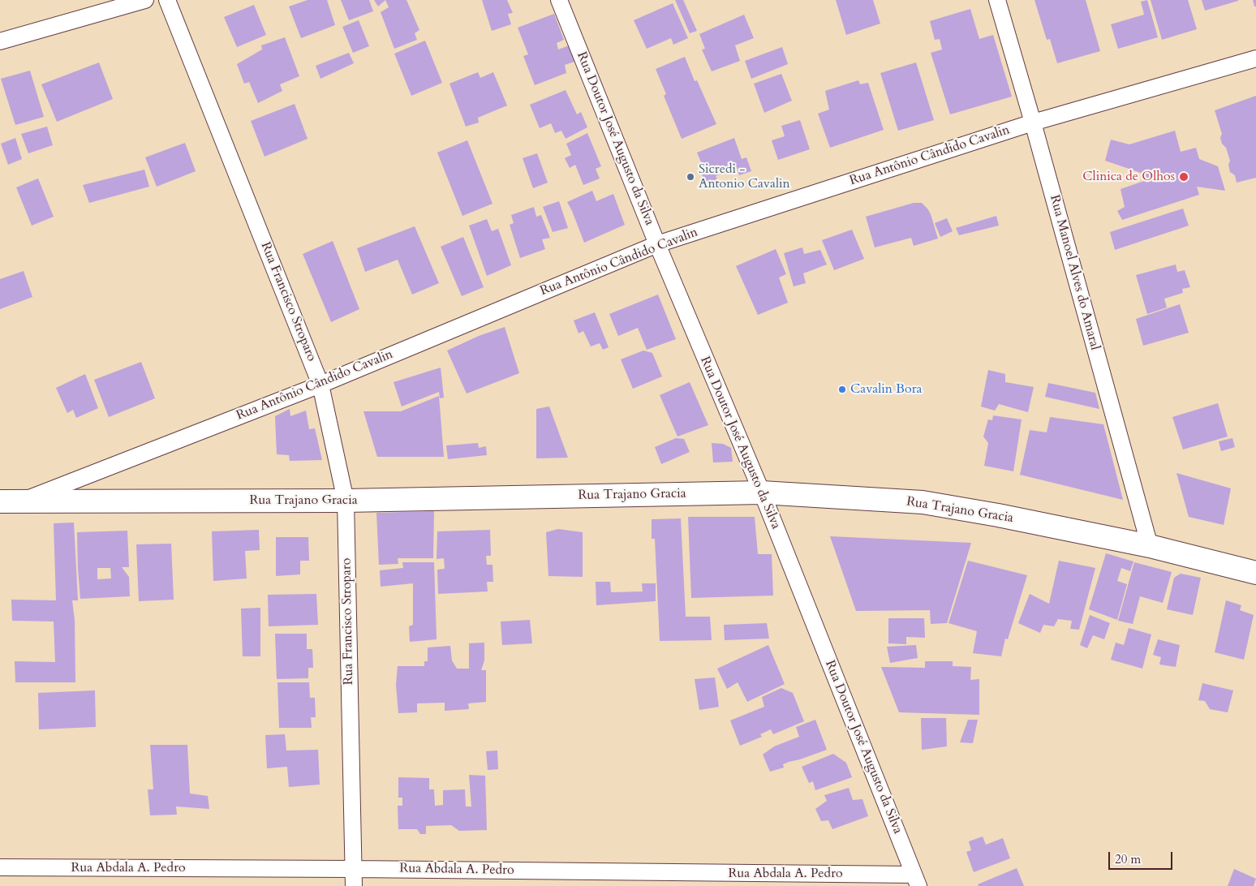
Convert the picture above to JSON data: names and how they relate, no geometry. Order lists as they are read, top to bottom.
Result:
{
  "streets": {
    "main road": ["Rua Trajano Gracia"],
    "street": [
      "Rua Doutor José Augusto da Silva",
      "Rua Antônio Cândido Cavalin",
      "Rua Manoel Alves do Amaral",
      "Rua Francisco Stroparo",
      "Rua Abdala A. Pedro"
    ]
  },
  "crossings": [
    ["Rua Doutor José Augusto da Silva", "Rua Antônio Cândido Cavalin"],
    ["Rua Doutor José Augusto da Silva", "Rua Trajano Gracia"],
    ["Rua Doutor José Augusto da Silva", "Rua Abdala A. Pedro"],
    ["Rua Antônio Cândido Cavalin", "Rua Manoel Alves do Amaral"],
    ["Rua Antônio Cândido Cavalin", "Rua Francisco Stroparo"],
    ["Rua Antônio Cândido Cavalin", "Rua Trajano Gracia"],
    ["Rua Manoel Alves do Amaral", "Rua Trajano Gracia"],
    ["Rua Francisco Stroparo", "Rua Trajano Gracia"],
    ["Rua Francisco Stroparo", "Rua Abdala A. Pedro"]
  ],
  "places": ["Sicredi - Antonio Cavalin", "Clinica de Olhos", "Cavalin Bora"],
  "scale_bar": "20 m"
}
